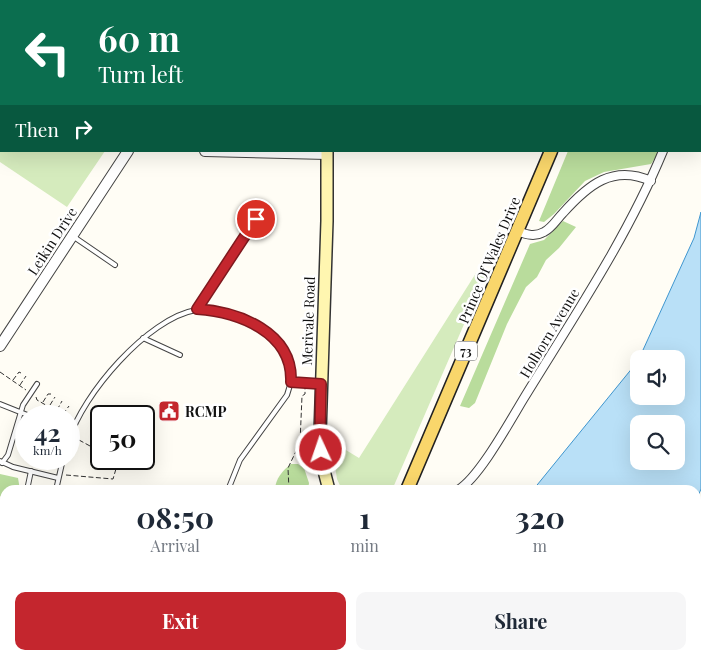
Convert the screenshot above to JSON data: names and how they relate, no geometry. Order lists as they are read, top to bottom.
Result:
{
  "streets": {
    "main road": ["Prince Of Wales Drive", "Merivale Road", "73"],
    "street": ["Leikin Drive", "Holborn Avenue"]
  },
  "places": {
    "public building": ["RCMP"]
  },
  "page": {
    "turn": ["60 m", "Turn left"],
    "then": "Then",
    "speed": "42 km/h",
    "limit": "50",
    "eta": [
      "08:50",
      "Arrival",
      "1",
      "min",
      "320",
      "m"
    ],
    "buttons": ["Exit", "Share"]
  }
}
